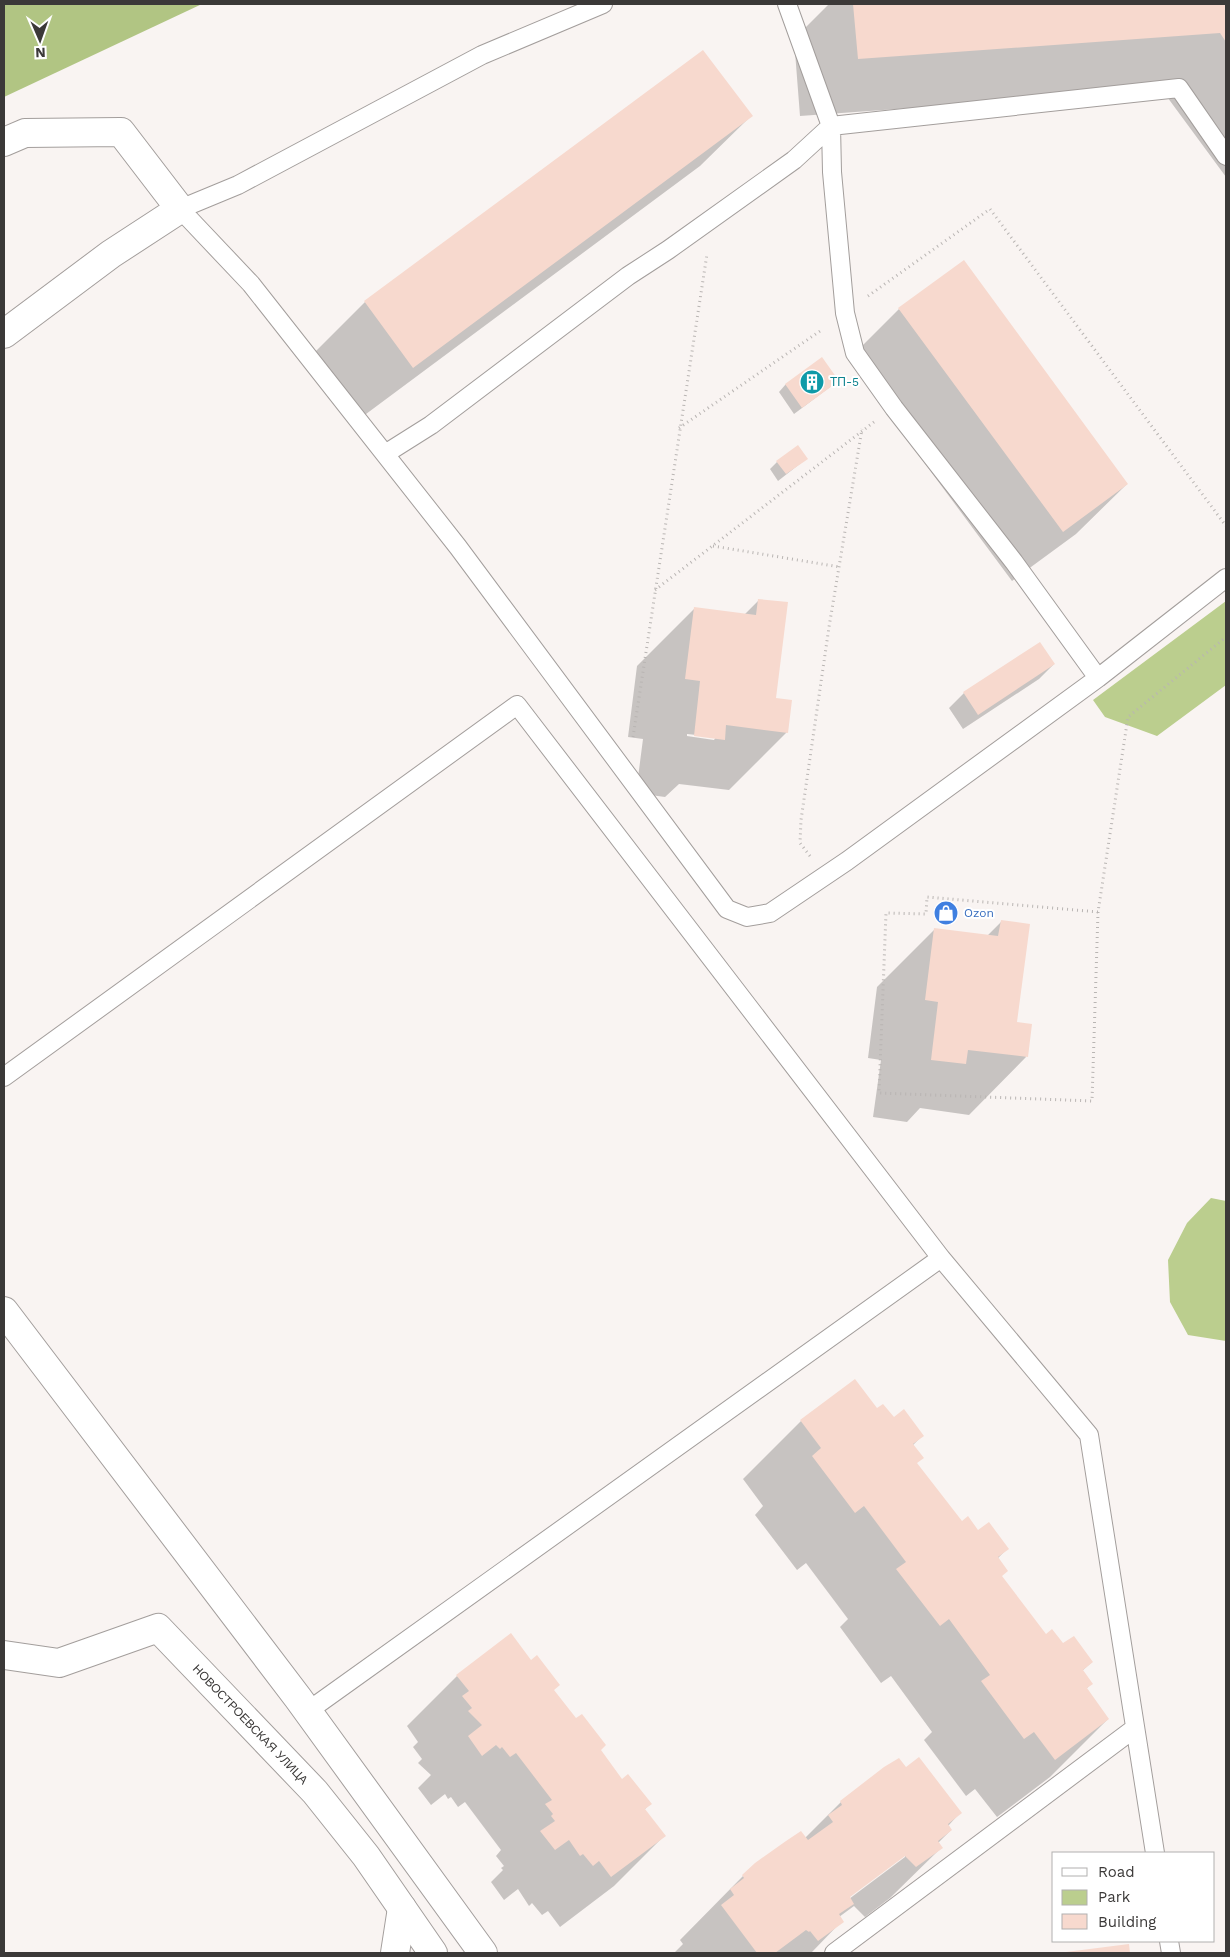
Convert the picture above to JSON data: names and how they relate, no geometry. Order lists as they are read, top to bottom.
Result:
{
  "streets": {
    "street": ["НОВОСТРОЕВСКАЯ УЛИЦА"]
  },
  "places": {
    "building": ["ТП-5"],
    "shop": ["Ozon"]
  },
  "legend": ["Road", "Park", "Building"],
  "north": "bottom"
}
